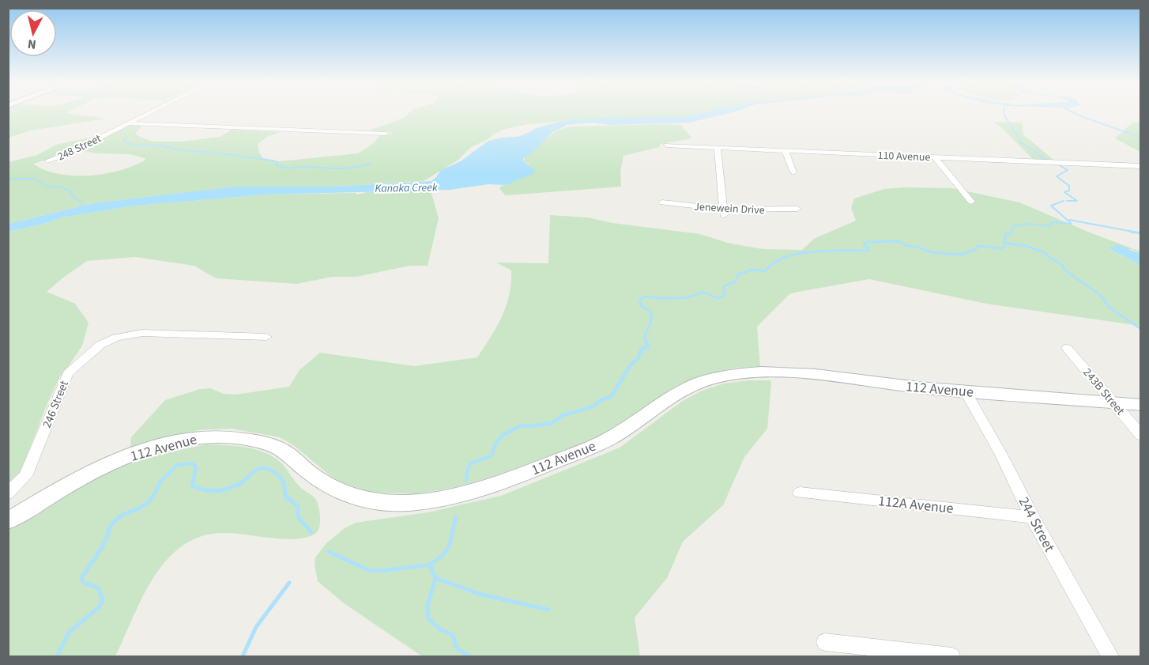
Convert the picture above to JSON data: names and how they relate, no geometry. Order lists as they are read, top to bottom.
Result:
{
  "streets": {
    "main road": ["112 Avenue"],
    "street": [
      "248 Street",
      "110 Avenue",
      "Jenewein Drive",
      "243B Street",
      "246 Street",
      "112A Avenue",
      "244 Street"
    ]
  },
  "crossings": [
    ["112 Avenue", "243B Street"],
    ["112 Avenue", "244 Street"],
    ["112A Avenue", "244 Street"]
  ],
  "water": ["Kanaka Creek"],
  "north": "bottom"
}
